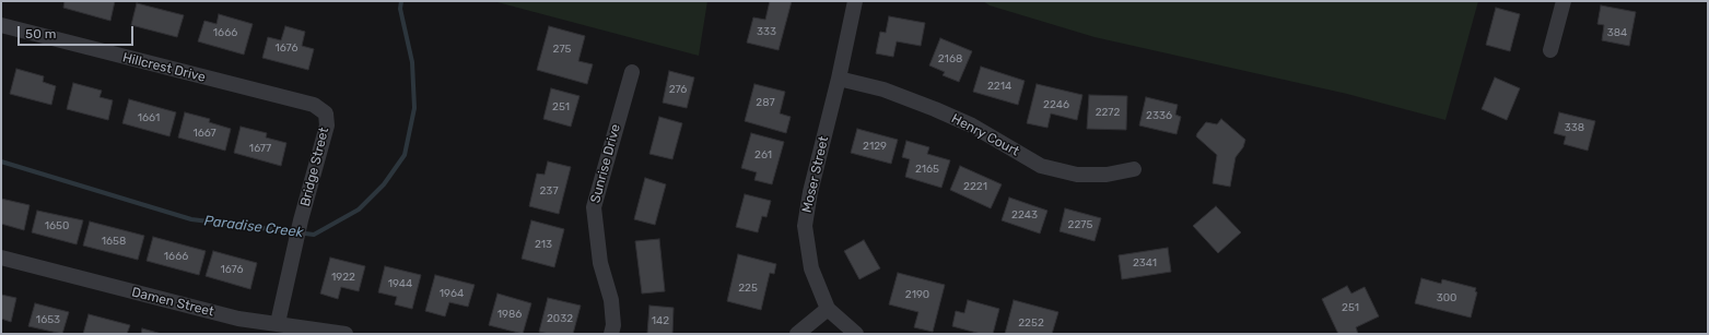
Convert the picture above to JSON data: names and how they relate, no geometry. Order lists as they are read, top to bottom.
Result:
{
  "streets": {
    "street": [
      "Hillcrest Drive",
      "Henry Court",
      "Sunrise Drive",
      "Bridge Street",
      "Moser Street",
      "Damen Street"
    ]
  },
  "crossings": [
    ["Hillcrest Drive", "Bridge Street"],
    ["Henry Court", "Moser Street"],
    ["Bridge Street", "Damen Street"]
  ],
  "water": ["Paradise Creek"],
  "house_numbers": [
    "333",
    "1666",
    "384",
    "1676",
    "275",
    "2168",
    "2214",
    "276",
    "287",
    "2246",
    "251",
    "2272",
    "2336",
    "1661",
    "338",
    "1667",
    "2129",
    "1677",
    "261",
    "2165",
    "2221",
    "237",
    "2243",
    "2275",
    "1650",
    "1658",
    "213",
    "1666",
    "2341",
    "1676",
    "1922",
    "1944",
    "225",
    "1964",
    "2190",
    "300",
    "251",
    "1986",
    "2032",
    "1653",
    "142",
    "2252"
  ],
  "scale_bar": "50 m"
}
